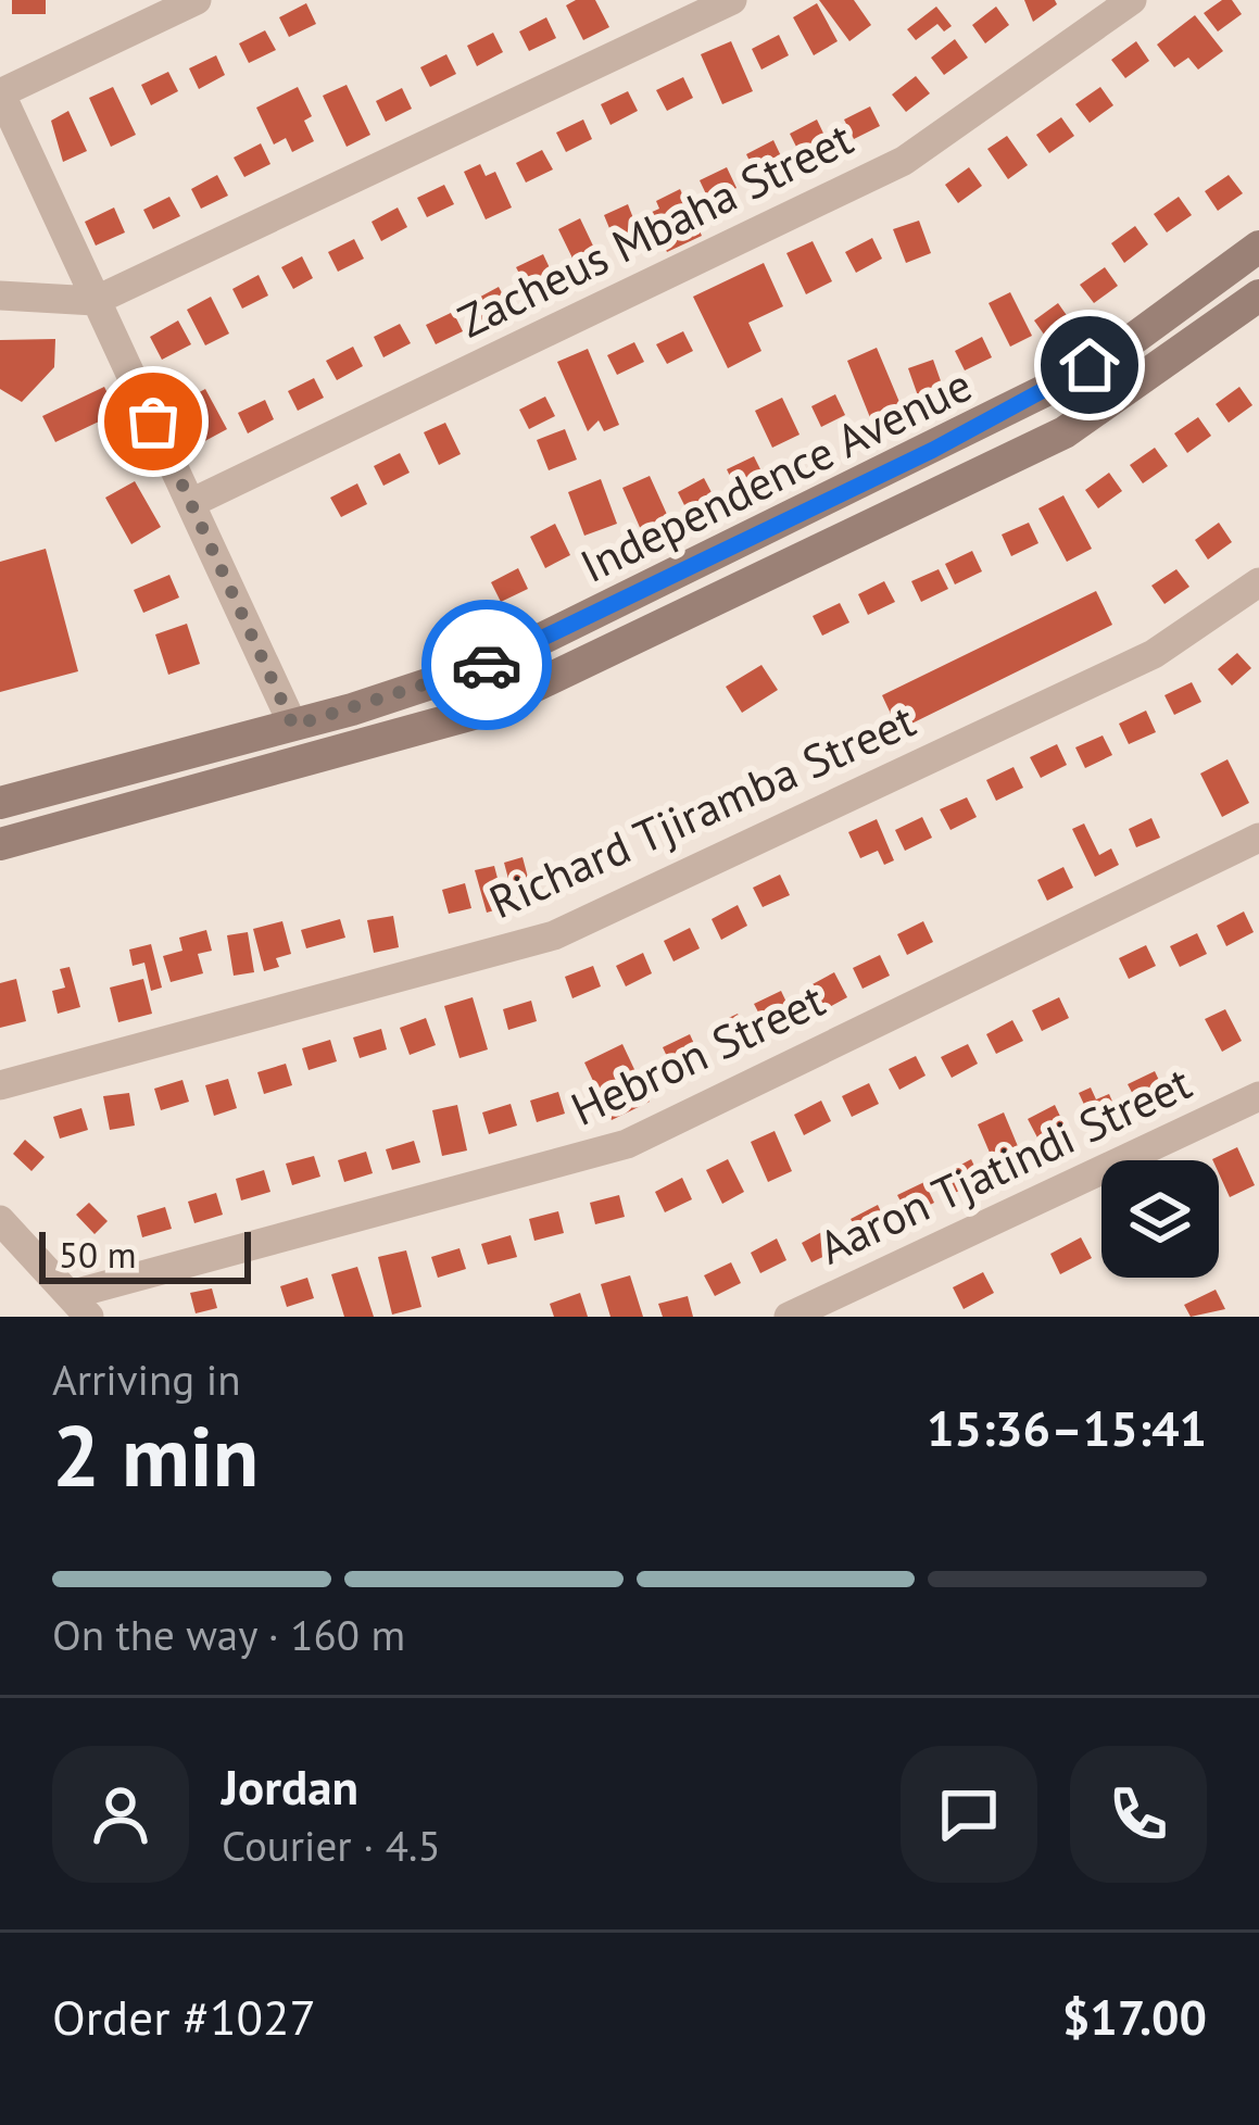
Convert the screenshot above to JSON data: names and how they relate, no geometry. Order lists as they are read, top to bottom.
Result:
{
  "streets": {
    "main road": ["Independence Avenue"],
    "street": [
      "Zacheus Mbaha Street",
      "Richard Tjiramba Street",
      "Hebron Street",
      "Aaron Tjatindi Street"
    ]
  },
  "scale_bar": "50 m",
  "page": {
    "scale": "50 m",
    "heading": ["2 min", "Arriving in", "15:36–15:41"],
    "panel": [
      "Jordan",
      "Courier · 4.5",
      "Order #1027",
      "$17.00"
    ],
    "bar": "On the way · 160 m"
  }
}
